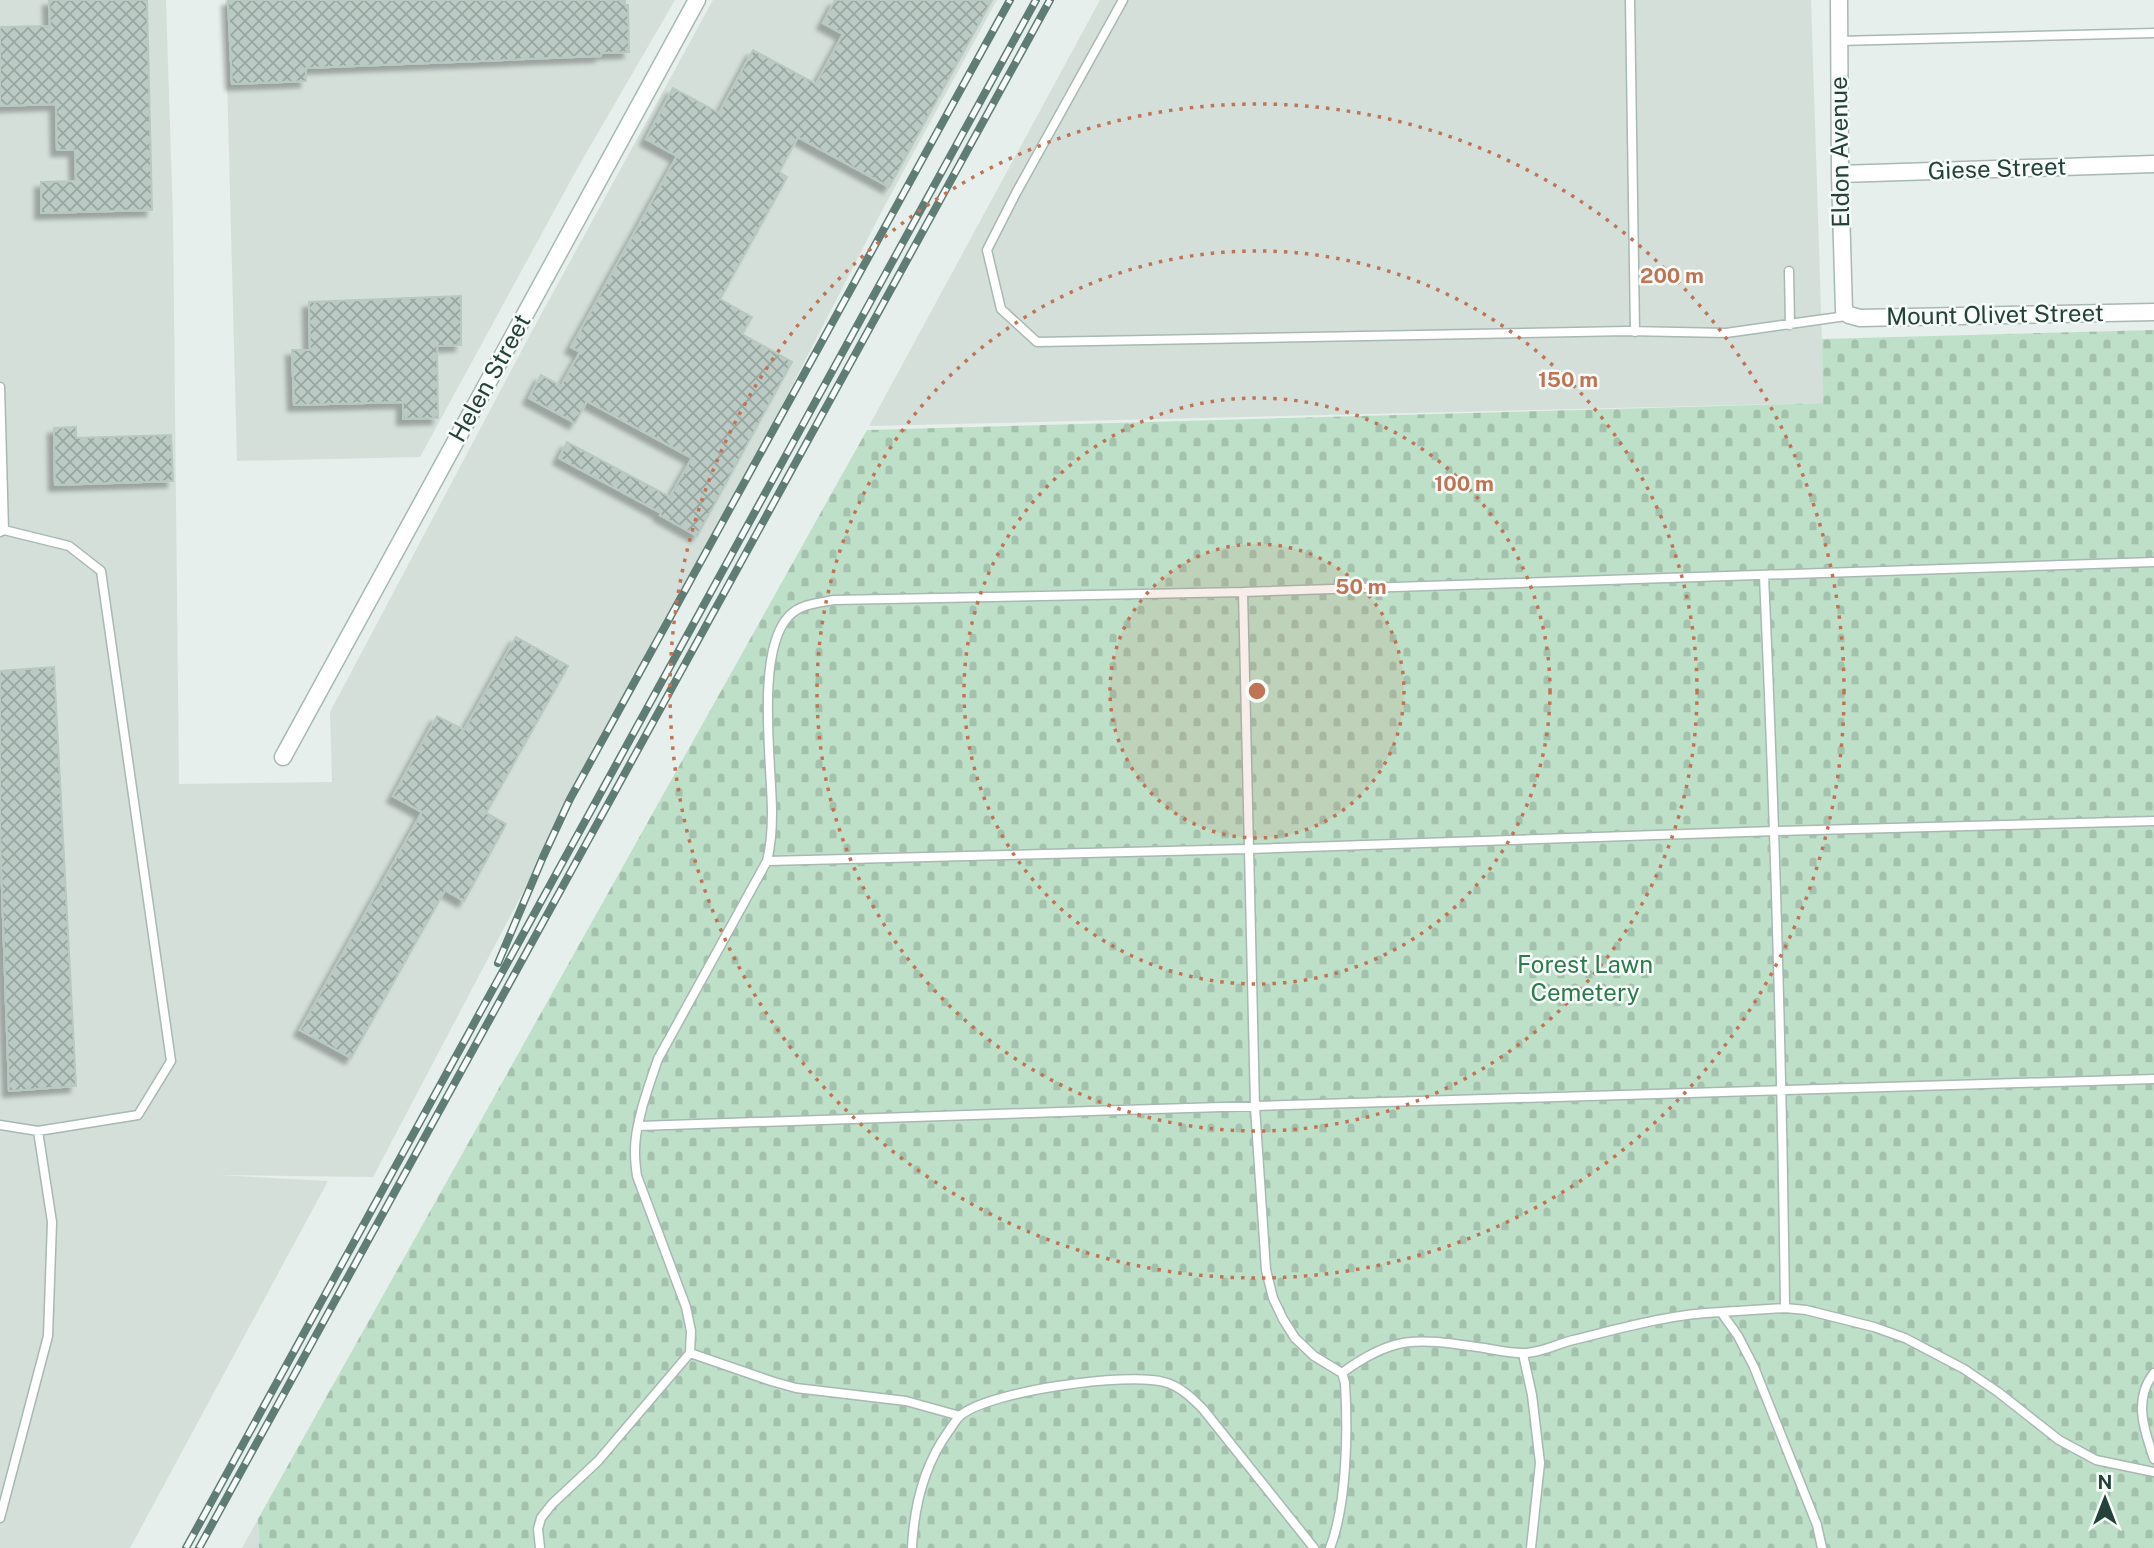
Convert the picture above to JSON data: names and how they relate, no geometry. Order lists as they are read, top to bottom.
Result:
{
  "streets": {
    "street": [
      "Eldon Avenue",
      "Giese Street",
      "Mount Olivet Street",
      "Helen Street"
    ]
  },
  "crossings": [
    ["Eldon Avenue", "Giese Street"],
    ["Eldon Avenue", "Mount Olivet Street"]
  ],
  "parks": ["Forest Lawn Cemetery"],
  "north": "top",
  "rings": [
    "200 m",
    "150 m",
    "100 m",
    "50 m"
  ]
}
